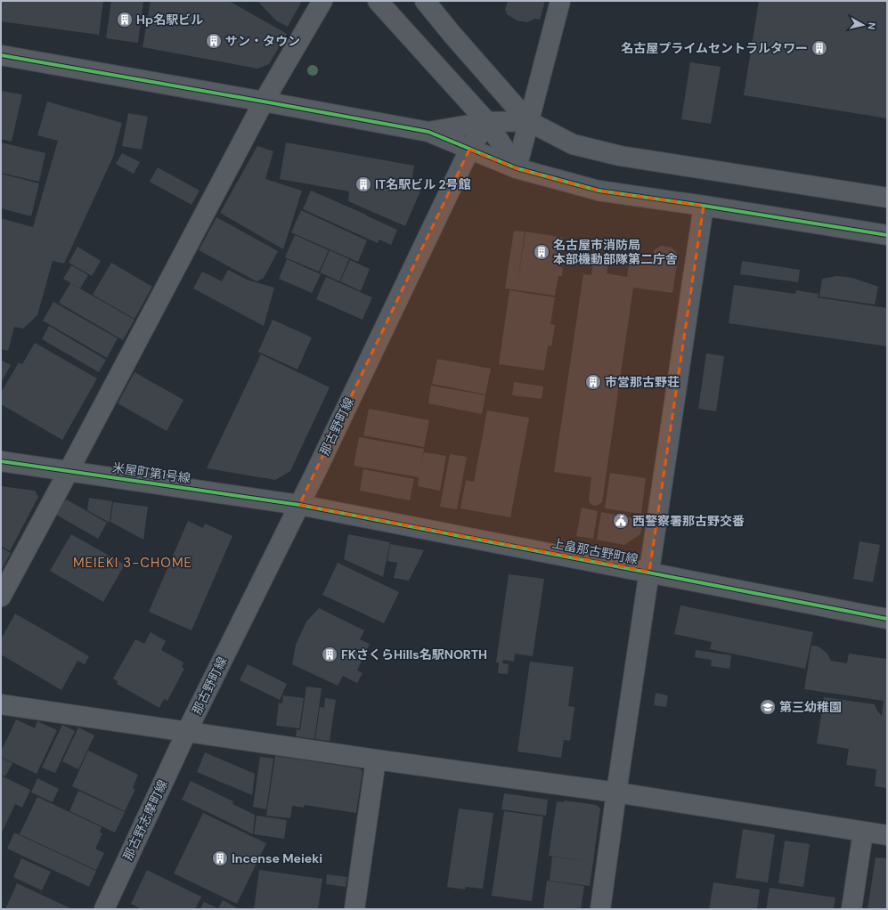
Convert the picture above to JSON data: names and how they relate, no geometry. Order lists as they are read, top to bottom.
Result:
{
  "streets": {
    "street": [
      "那古野町線",
      "米屋町第1号線",
      "上畠那古野町線",
      "那古野志摩町線"
    ]
  },
  "crossings": [
    ["那古野町線", "米屋町第1号線"],
    ["那古野町線", "上畠那古野町線"],
    ["那古野町線", "那古野志摩町線"],
    ["米屋町第1号線", "上畠那古野町線"]
  ],
  "districts": ["MEIEKI 3-CHOME"],
  "places": {
    "building": [
      "Hp名駅ビル",
      "サン・タウン",
      "名古屋プライムセントラルタワー",
      "IT名駅ビル 2号館",
      "名古屋市消防局 本部機動部隊第二庁舎",
      "市営那古野荘",
      "FKさくらHills名駅NORTH",
      "Incense Meieki"
    ],
    "public building": ["西警察署那古野交番"],
    "school or university": ["第三幼稚園"]
  },
  "north": "right"
}
